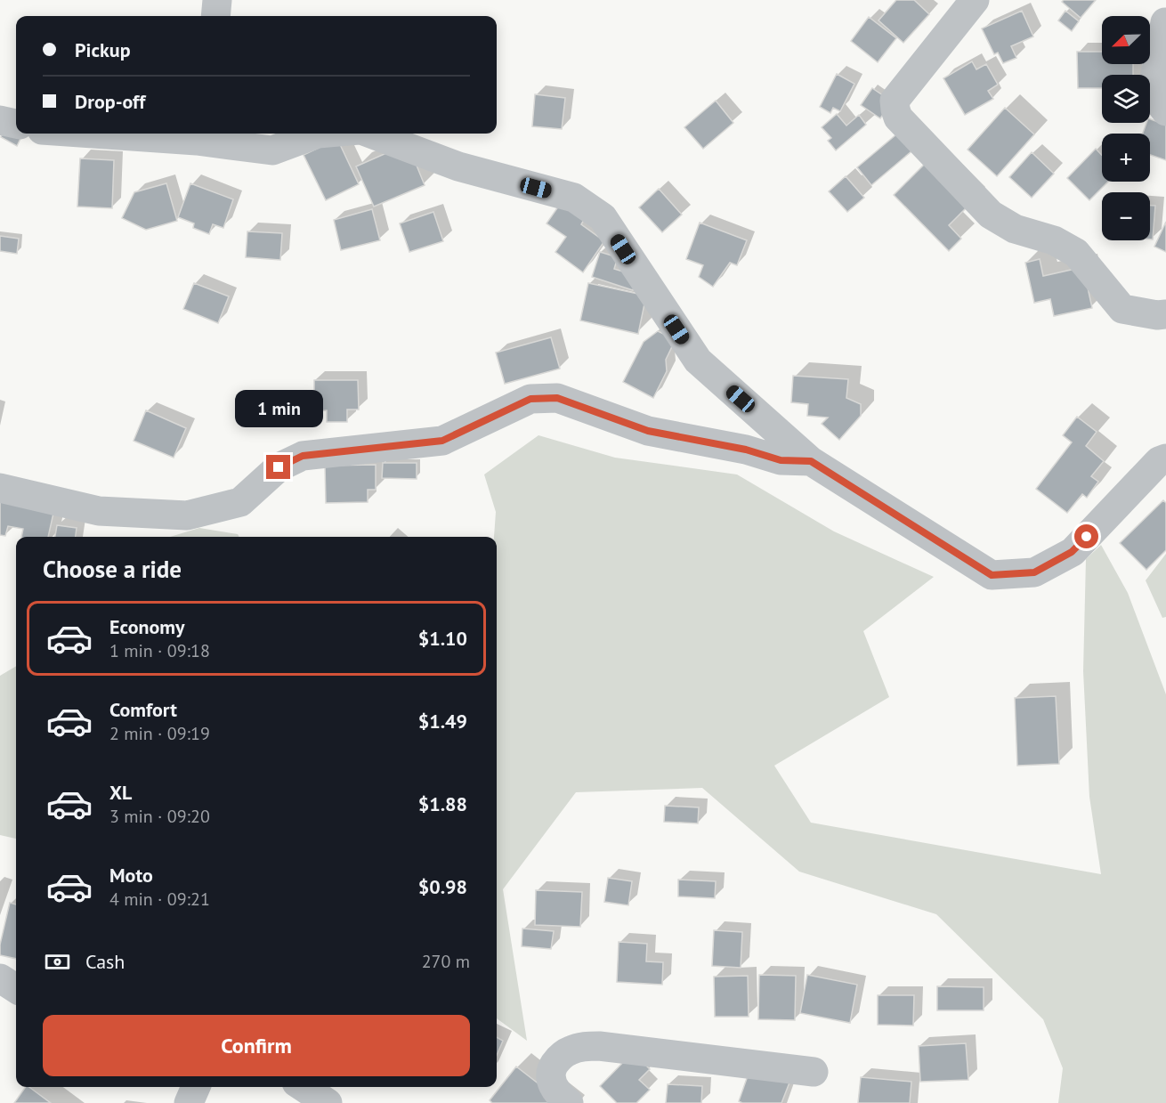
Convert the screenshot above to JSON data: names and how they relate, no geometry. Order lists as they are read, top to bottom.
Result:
{
  "north": "bottom left",
  "page": {
    "map_buttons": ["+", "−"],
    "banner": ["Pickup", "Drop-off"],
    "bubble": "1 min",
    "heading": "Choose a ride",
    "list": [
      {
        "name": "Economy",
        "note": "1 min · 09:18",
        "value": "$1.10"
      },
      {
        "name": "Comfort",
        "note": "2 min · 09:19",
        "value": "$1.49"
      },
      {
        "name": "XL",
        "note": "3 min · 09:20",
        "value": "$1.88"
      },
      {
        "name": "Moto",
        "note": "4 min · 09:21",
        "value": "$0.98"
      }
    ],
    "pay": ["Cash", "270 m"],
    "buttons": "Confirm"
  }
}
